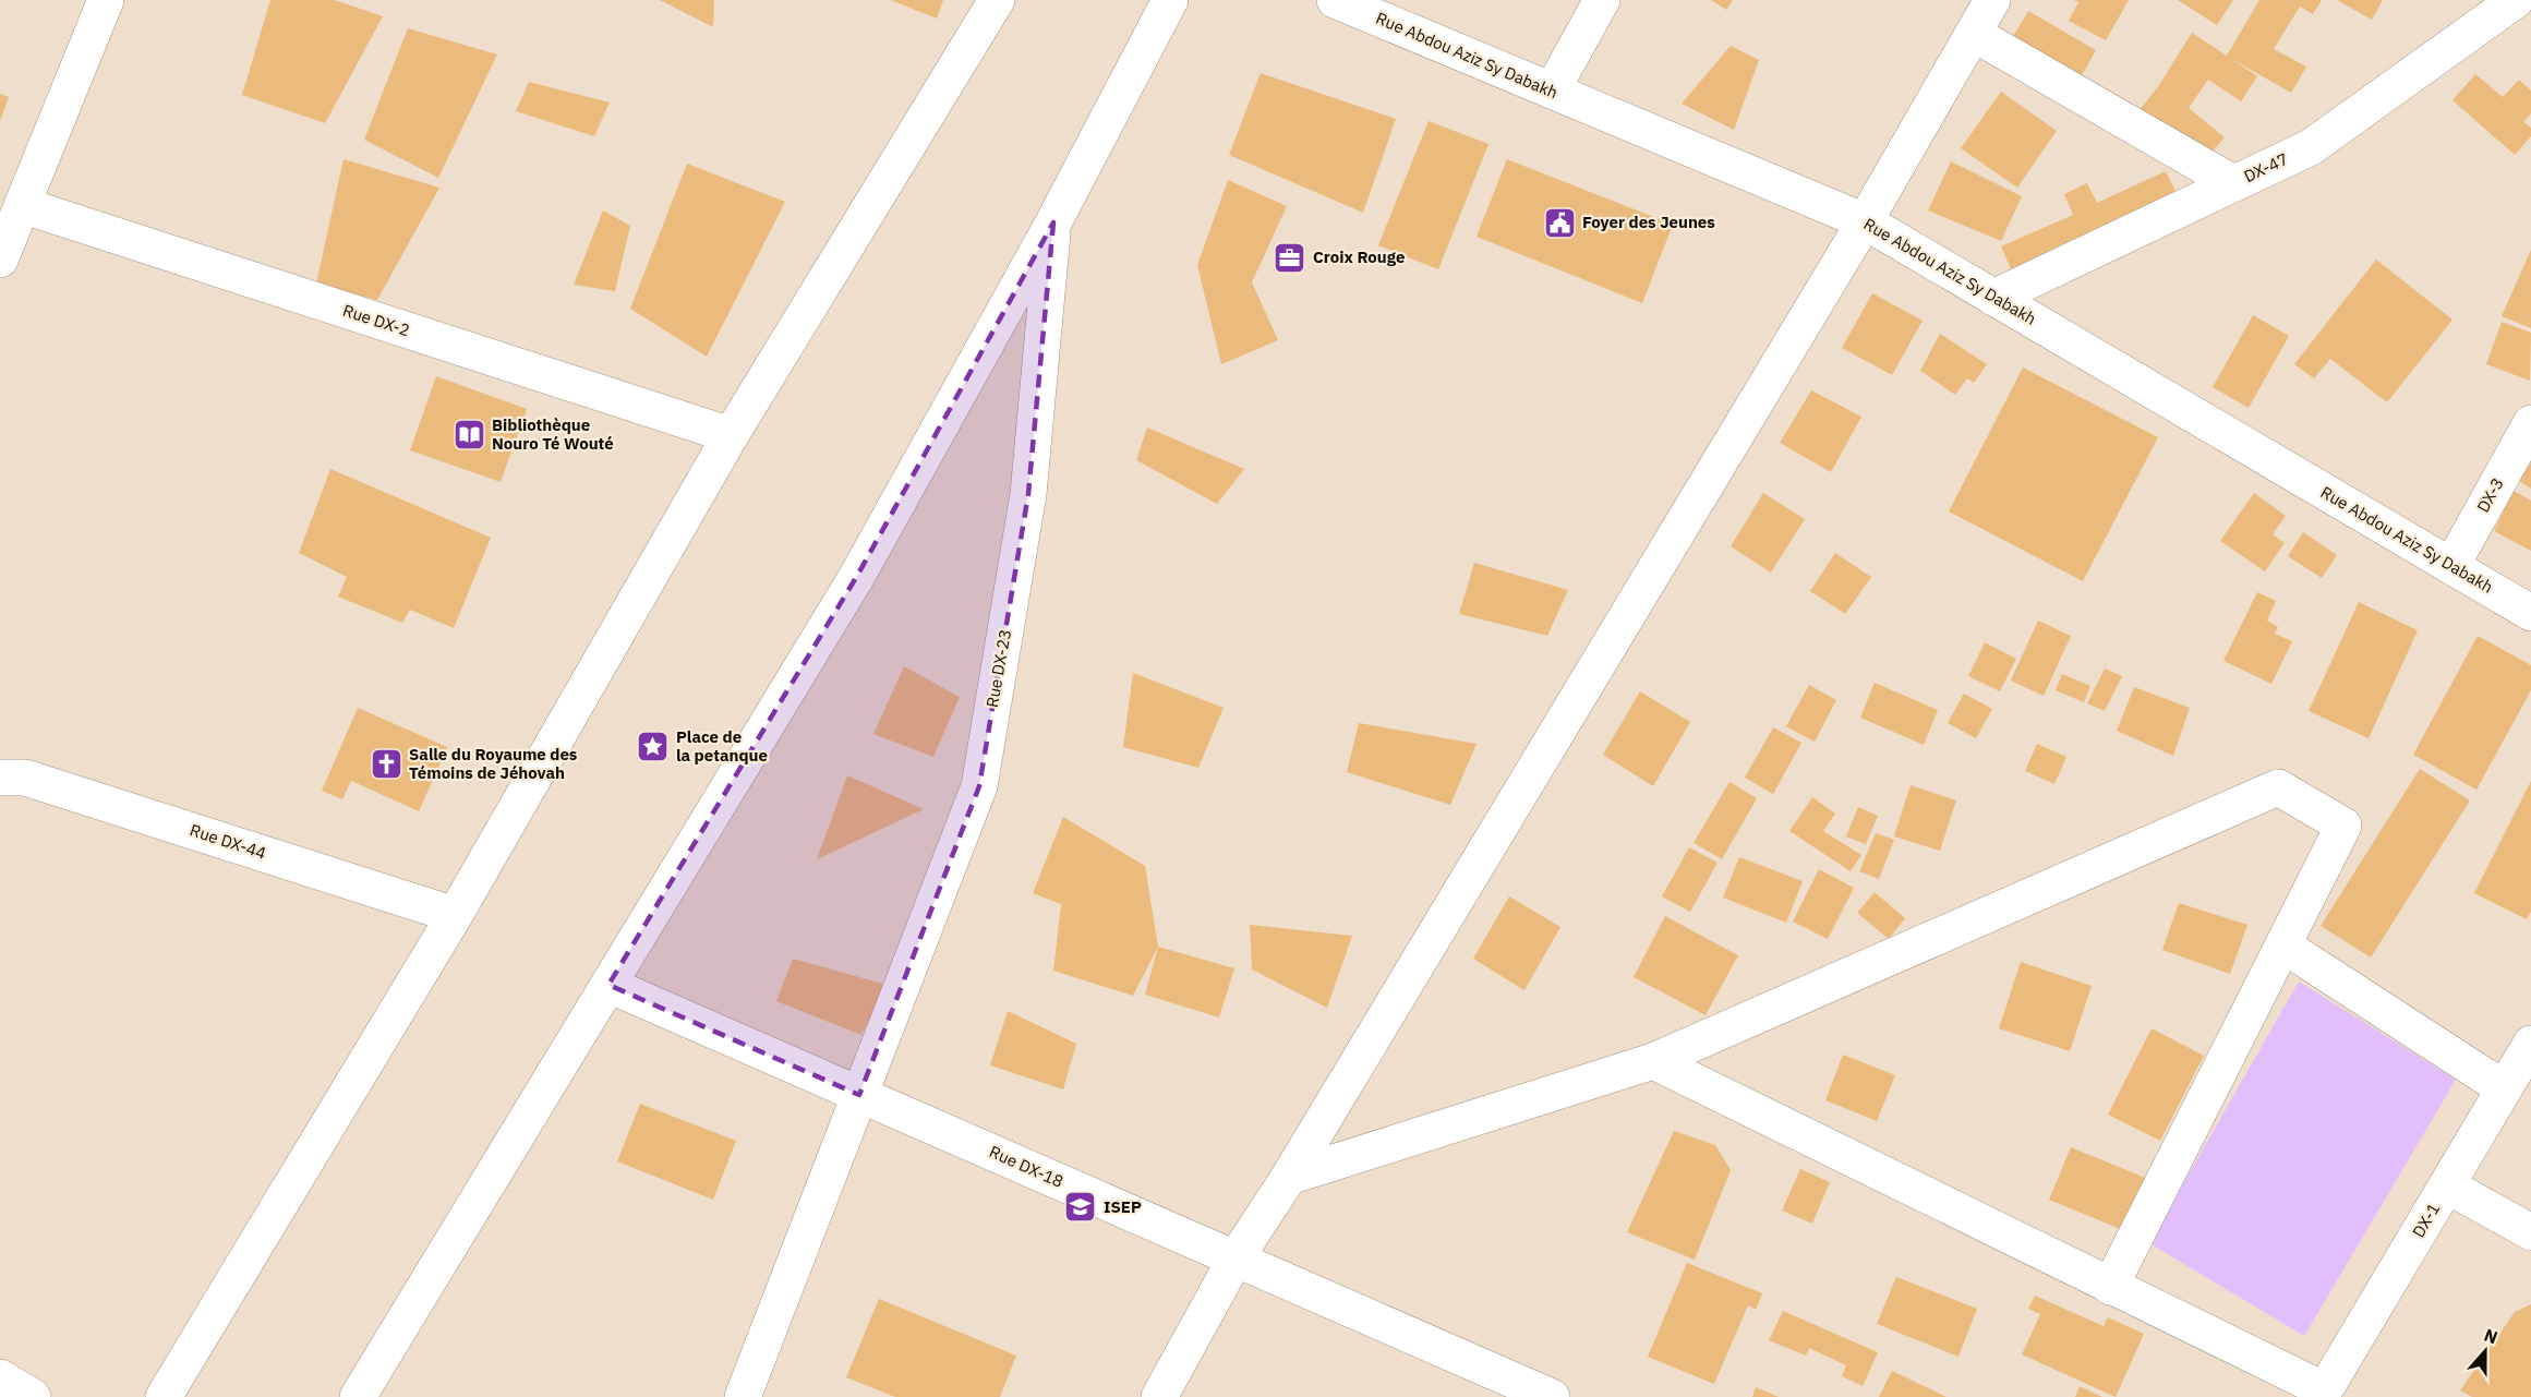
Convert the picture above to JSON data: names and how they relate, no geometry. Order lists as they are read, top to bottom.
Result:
{
  "streets": {
    "street": [
      "Rue Abdou Aziz Sy Dabakh",
      "DX-47",
      "Rue DX-2",
      "DX-3",
      "Rue DX-23",
      "Rue DX-44",
      "Rue DX-18",
      "DX-1"
    ]
  },
  "crossings": [
    ["Rue Abdou Aziz Sy Dabakh", "DX-47"],
    ["Rue Abdou Aziz Sy Dabakh", "DX-3"],
    ["Rue DX-23", "Rue DX-18"]
  ],
  "places": {
    "public building": ["Foyer des Jeunes"],
    "office": ["Croix Rouge"],
    "library": ["Bibliothèque Nouro Té Wouté"],
    "place": ["Place de la petanque"],
    "church": ["Salle du Royaume des Témoins de Jéhovah"],
    "school or university": ["ISEP"]
  },
  "north": "top"
}
